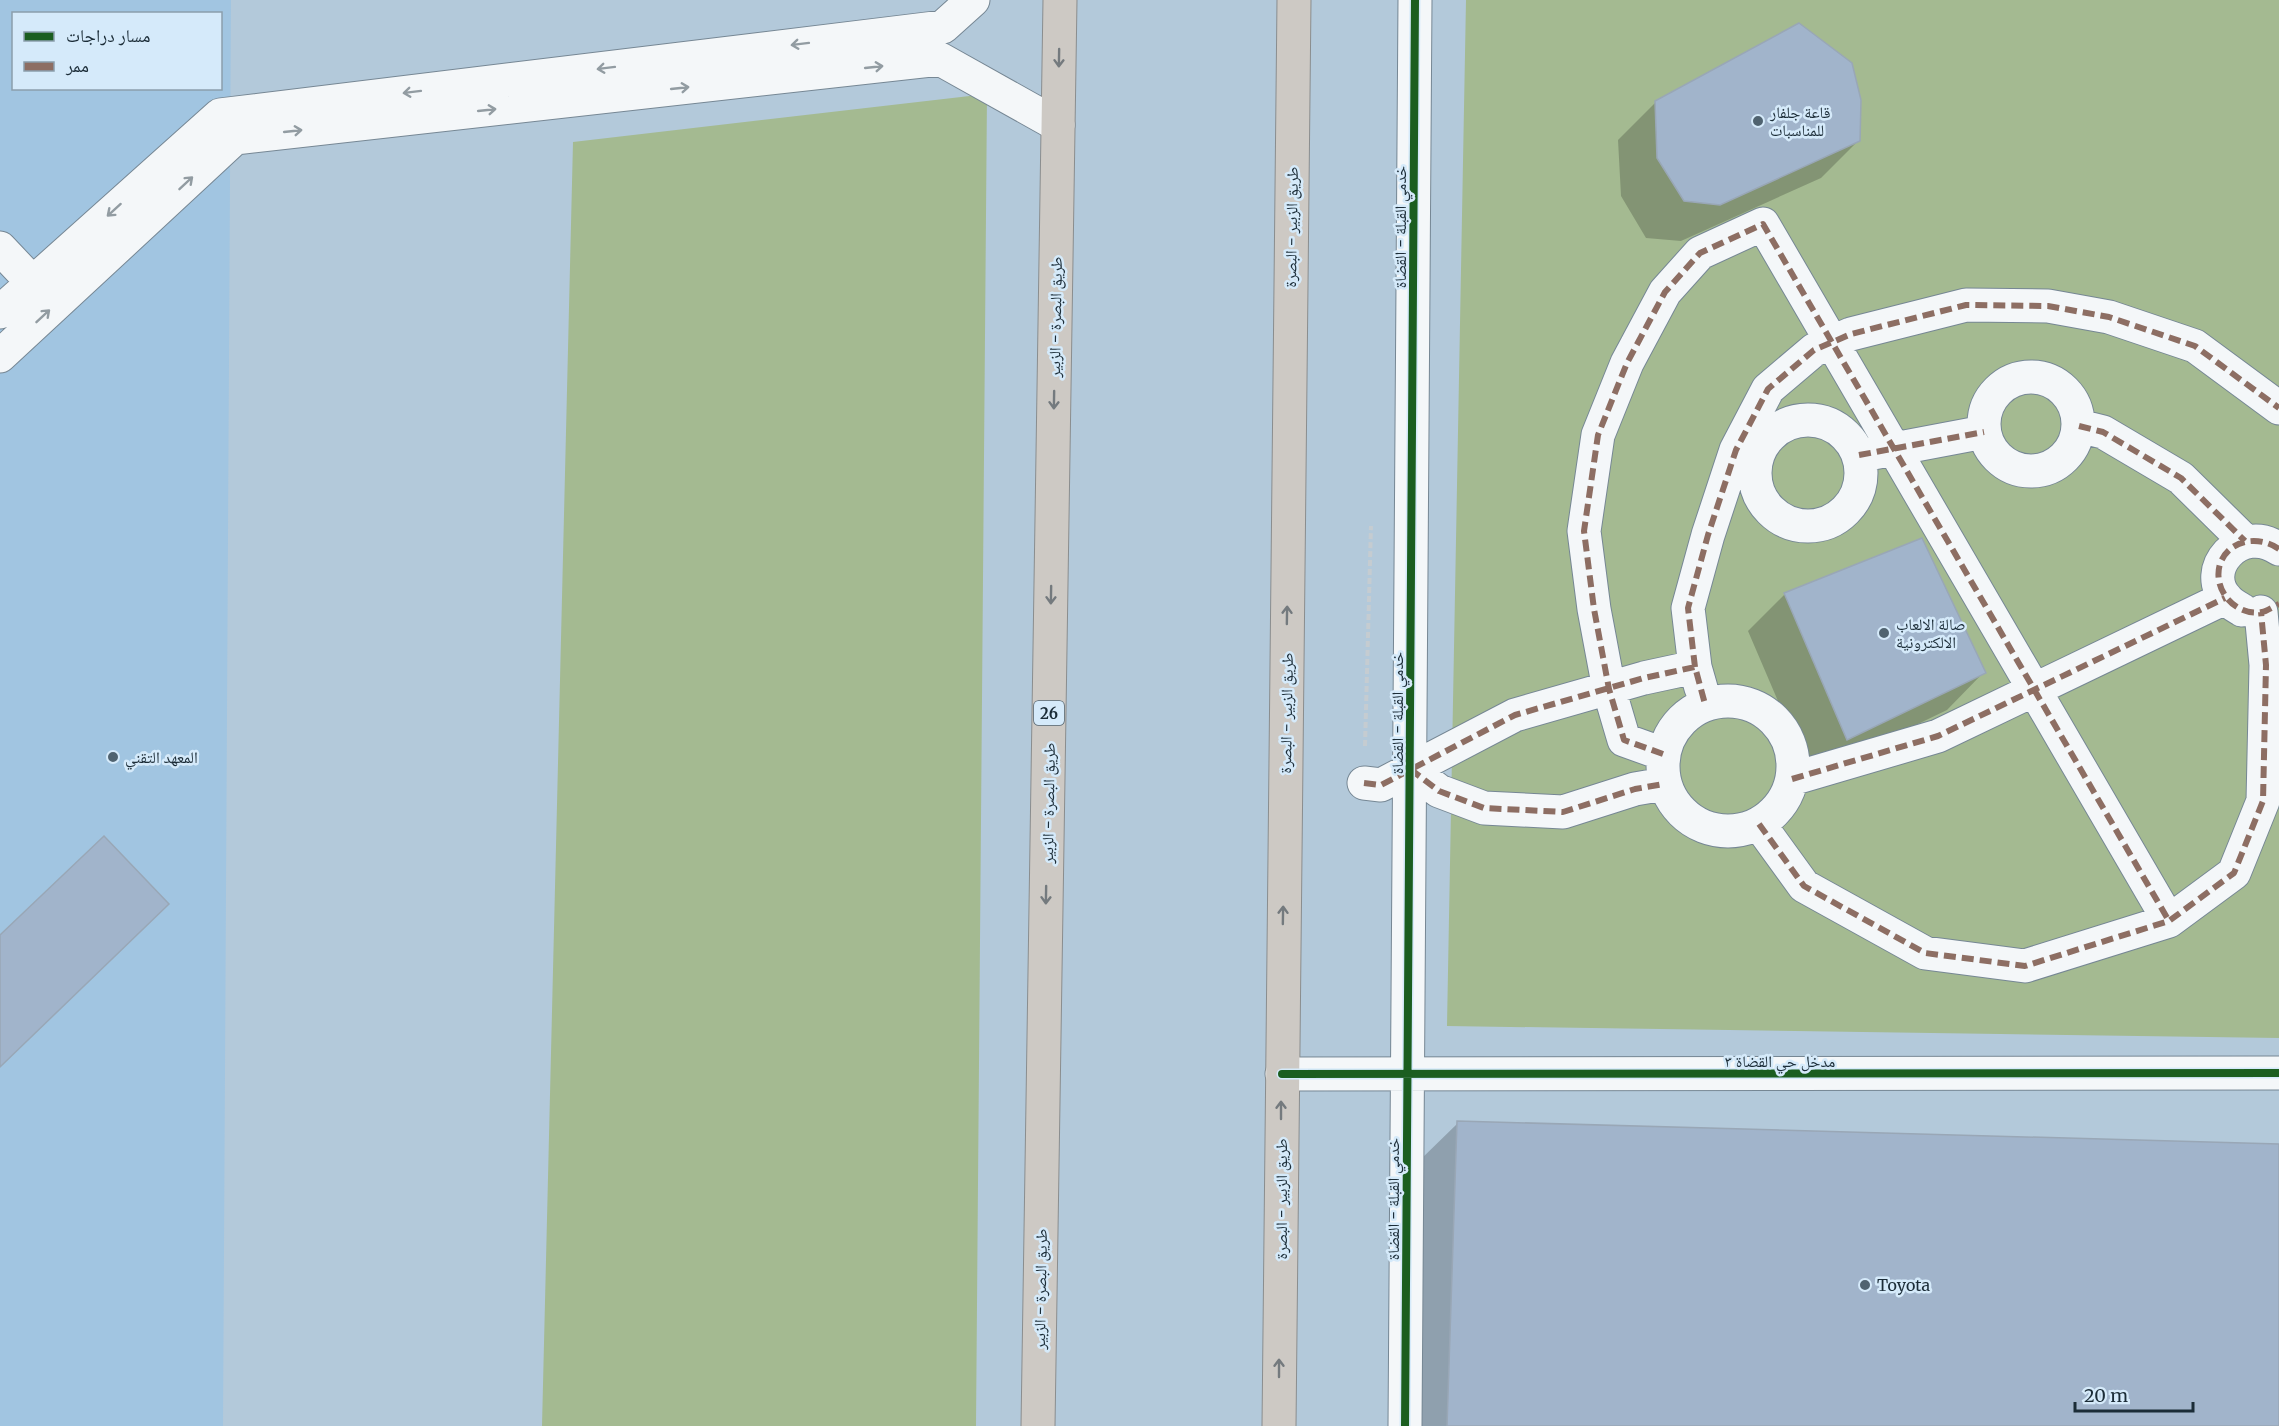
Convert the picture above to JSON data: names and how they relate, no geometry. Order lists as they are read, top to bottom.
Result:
{
  "streets": {
    "highway": ["طريق الزبير - البصرة", "طريق البصرة - الزبير", "26"],
    "street": ["خدمي القبلة - القضاة", "مدخل حي القضاة ٣"]
  },
  "crossings": [
    ["طريق الزبير - البصرة", "مدخل حي القضاة ٣"],
    ["خدمي القبلة - القضاة", "مدخل حي القضاة ٣"]
  ],
  "one_way": ["طريق الزبير - البصرة", "طريق البصرة - الزبير"],
  "places": [
    "قاعة جلفار للمناسبات",
    "صالة الالعاب الالكترونية",
    "المعهد التقني",
    "Toyota"
  ],
  "legend": ["مسار دراجات", "ممر"],
  "scale_bar": "20 m"
}
